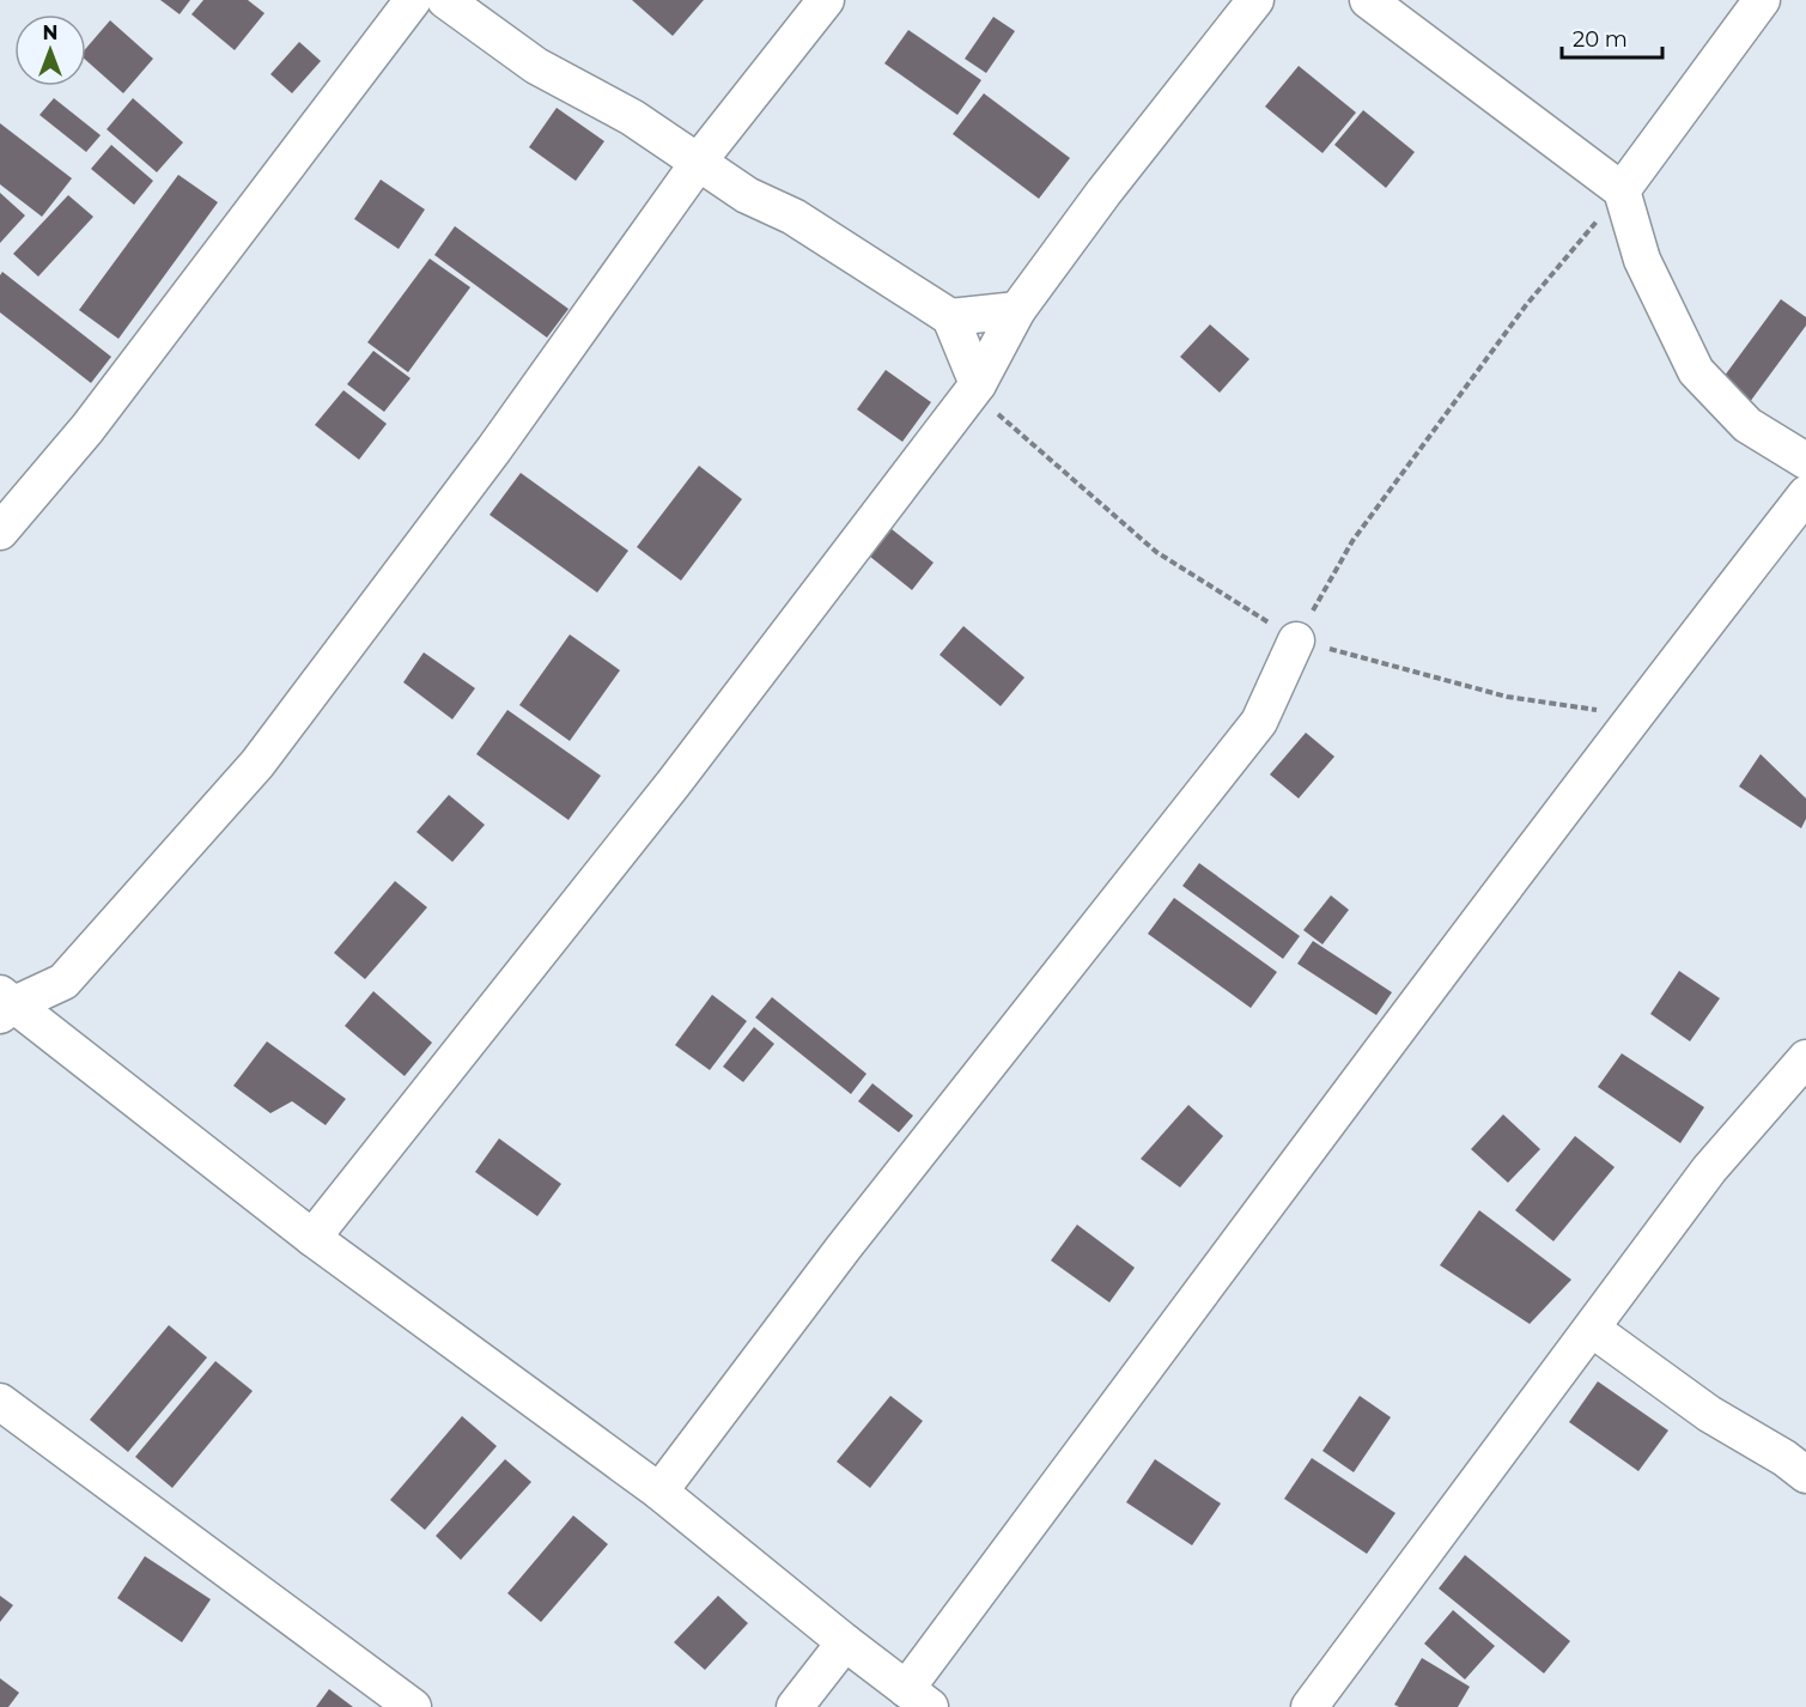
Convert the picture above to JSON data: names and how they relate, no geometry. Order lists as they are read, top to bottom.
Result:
{
  "scale_bar": "20 m",
  "north": "top"
}
